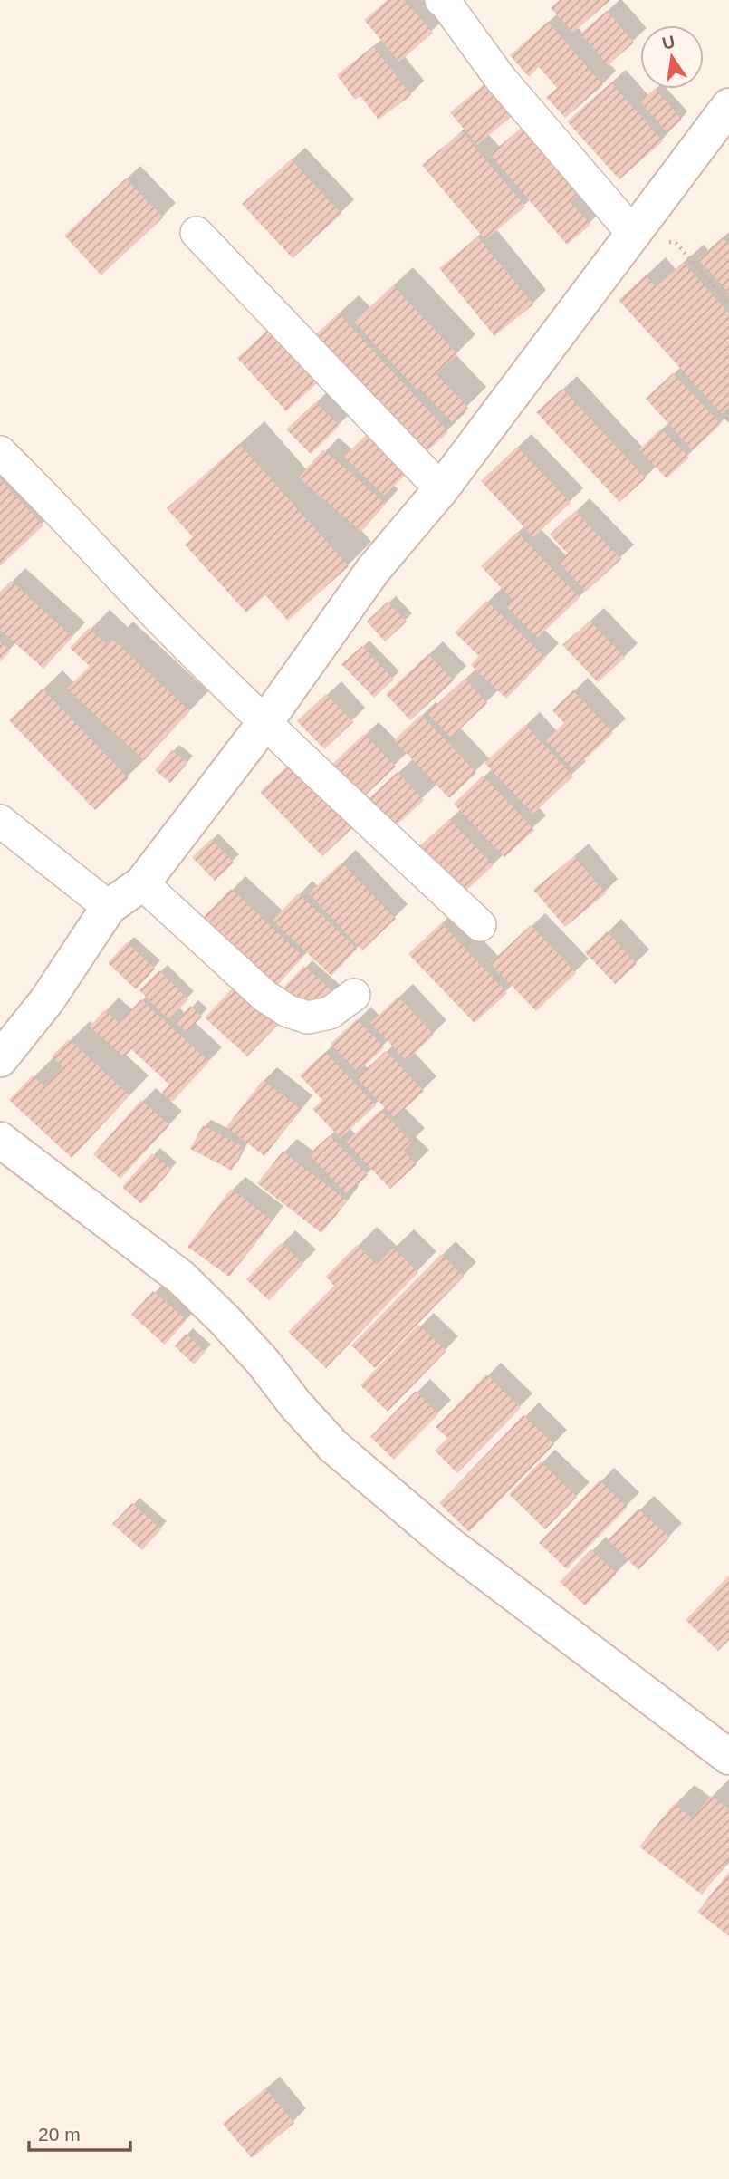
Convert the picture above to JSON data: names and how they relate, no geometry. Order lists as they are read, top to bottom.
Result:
{
  "scale_bar": "20 m",
  "north": "top"
}
